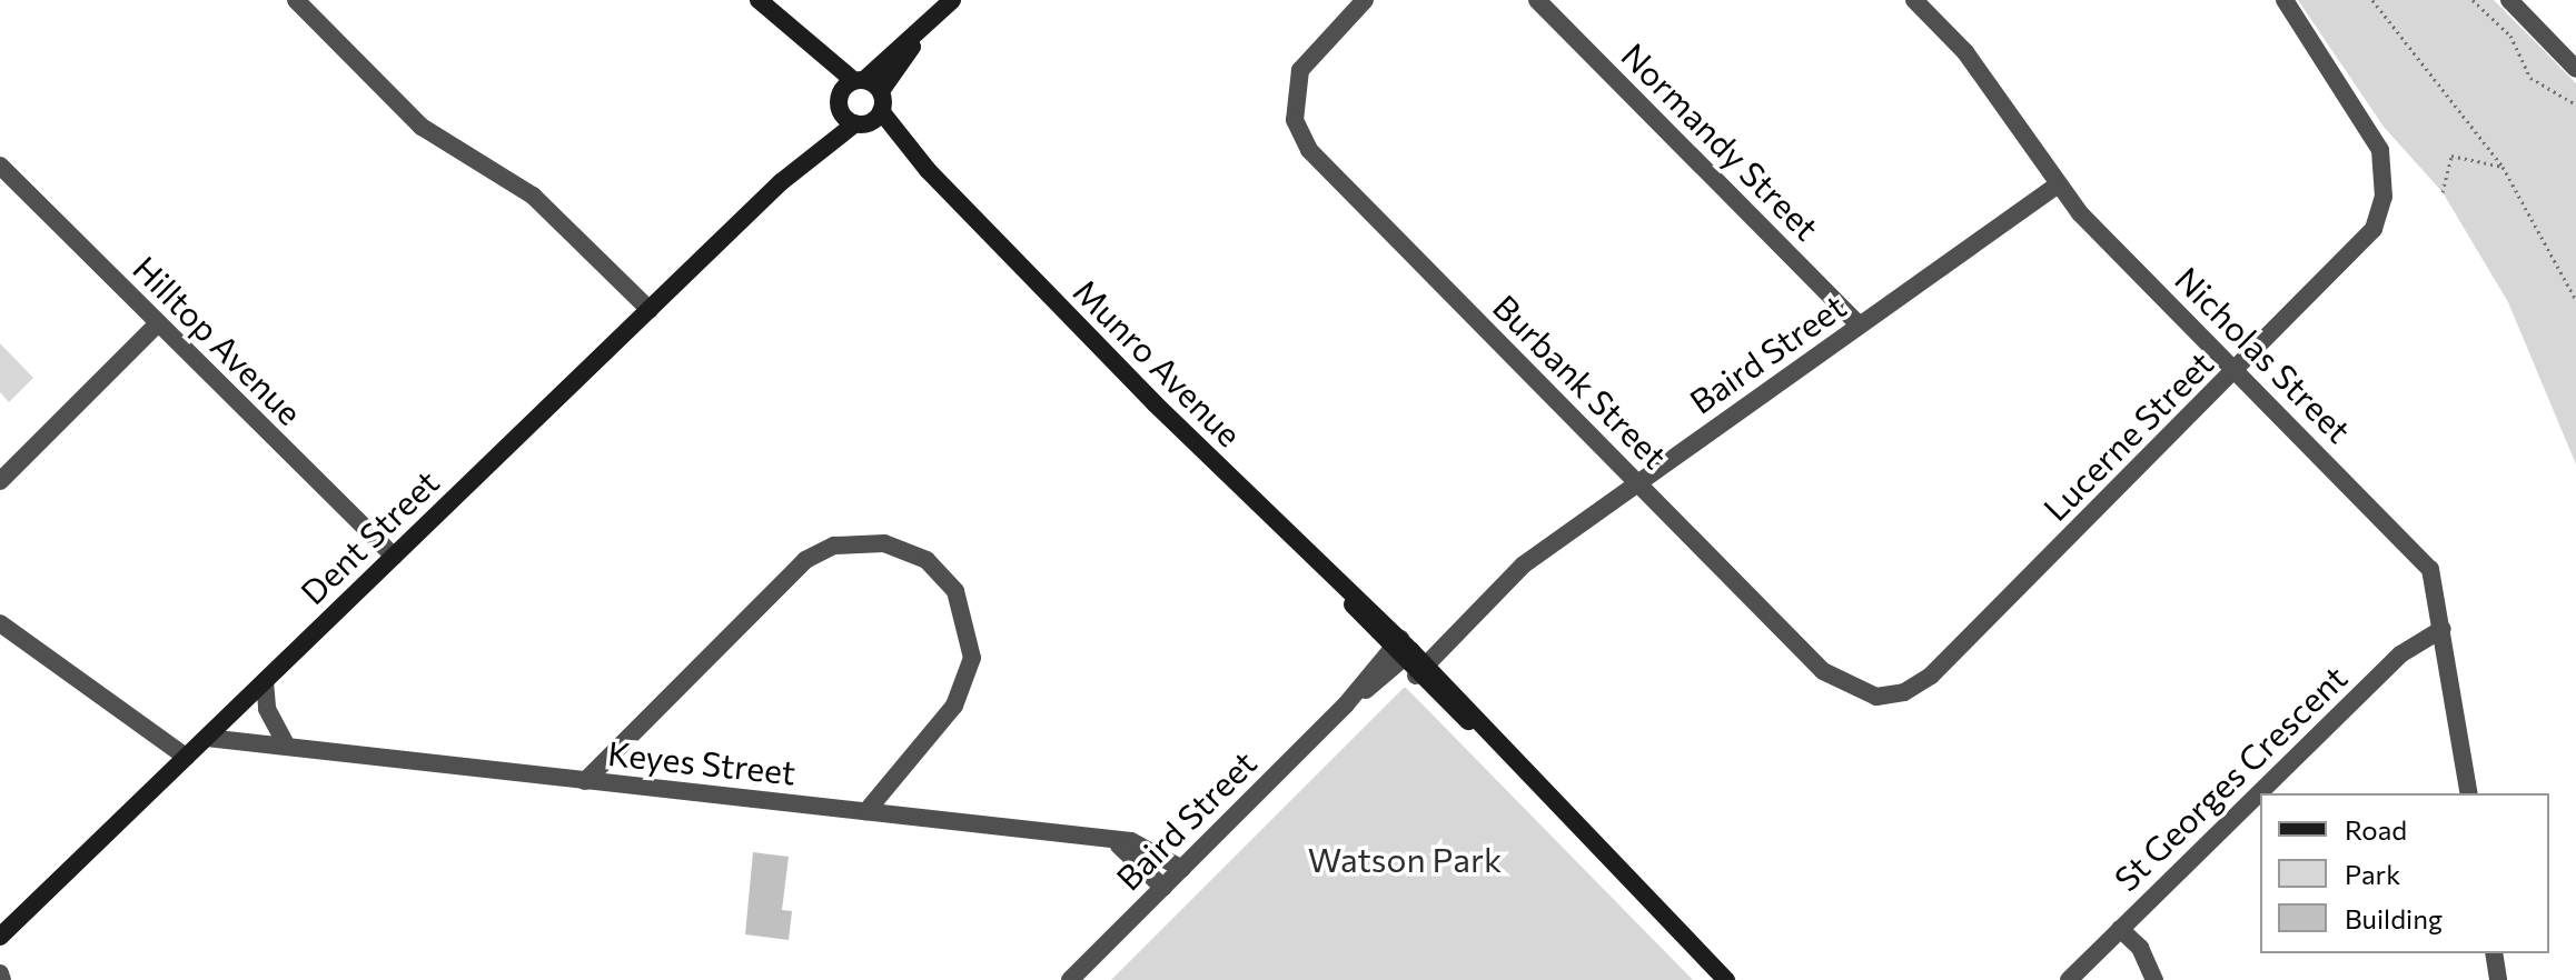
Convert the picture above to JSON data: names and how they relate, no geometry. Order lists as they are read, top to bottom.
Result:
{
  "streets": {
    "street": [
      "Normandy Street",
      "Hilltop Avenue",
      "Baird Street",
      "Nicholas Street",
      "Munro Avenue",
      "Burbank Street",
      "Lucerne Street",
      "Dent Street",
      "Keyes Street",
      "St Georges Crescent"
    ]
  },
  "crossings": [
    ["Normandy Street", "Baird Street"],
    ["Hilltop Avenue", "Dent Street"],
    ["Baird Street", "Nicholas Street"],
    ["Baird Street", "Munro Avenue"],
    ["Baird Street", "Burbank Street"],
    ["Baird Street", "Keyes Street"],
    ["Nicholas Street", "Lucerne Street"],
    ["Nicholas Street", "St Georges Crescent"],
    ["Munro Avenue", "Dent Street"],
    ["Burbank Street", "Lucerne Street"],
    ["Dent Street", "Keyes Street"]
  ],
  "parks": ["Watson Park"],
  "legend": ["Road", "Park", "Building"]
}
